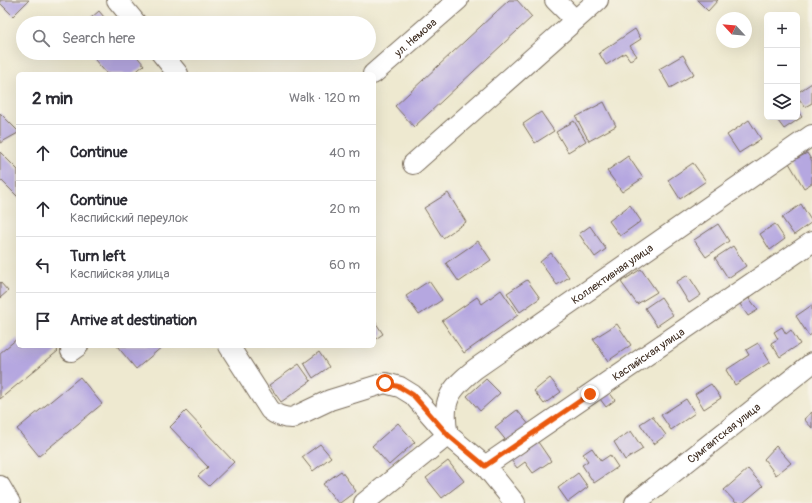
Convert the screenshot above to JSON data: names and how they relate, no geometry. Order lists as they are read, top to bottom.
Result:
{
  "streets": {
    "street": [
      "ул. Немова",
      "Коллективная улица",
      "Каспийская улица",
      "Сумгаитская улица"
    ]
  },
  "north": "top left",
  "page": {
    "map_buttons": ["+", "−"],
    "search": "Search here",
    "heading": ["2 min", "Walk · 120 m"],
    "list": [
      ["Continue", "40 m"],
      ["Continue", "Каспийский переулок", "20 m"],
      ["Turn left", "Каспийская улица", "60 m"],
      "Arrive at destination"
    ]
  }
}
